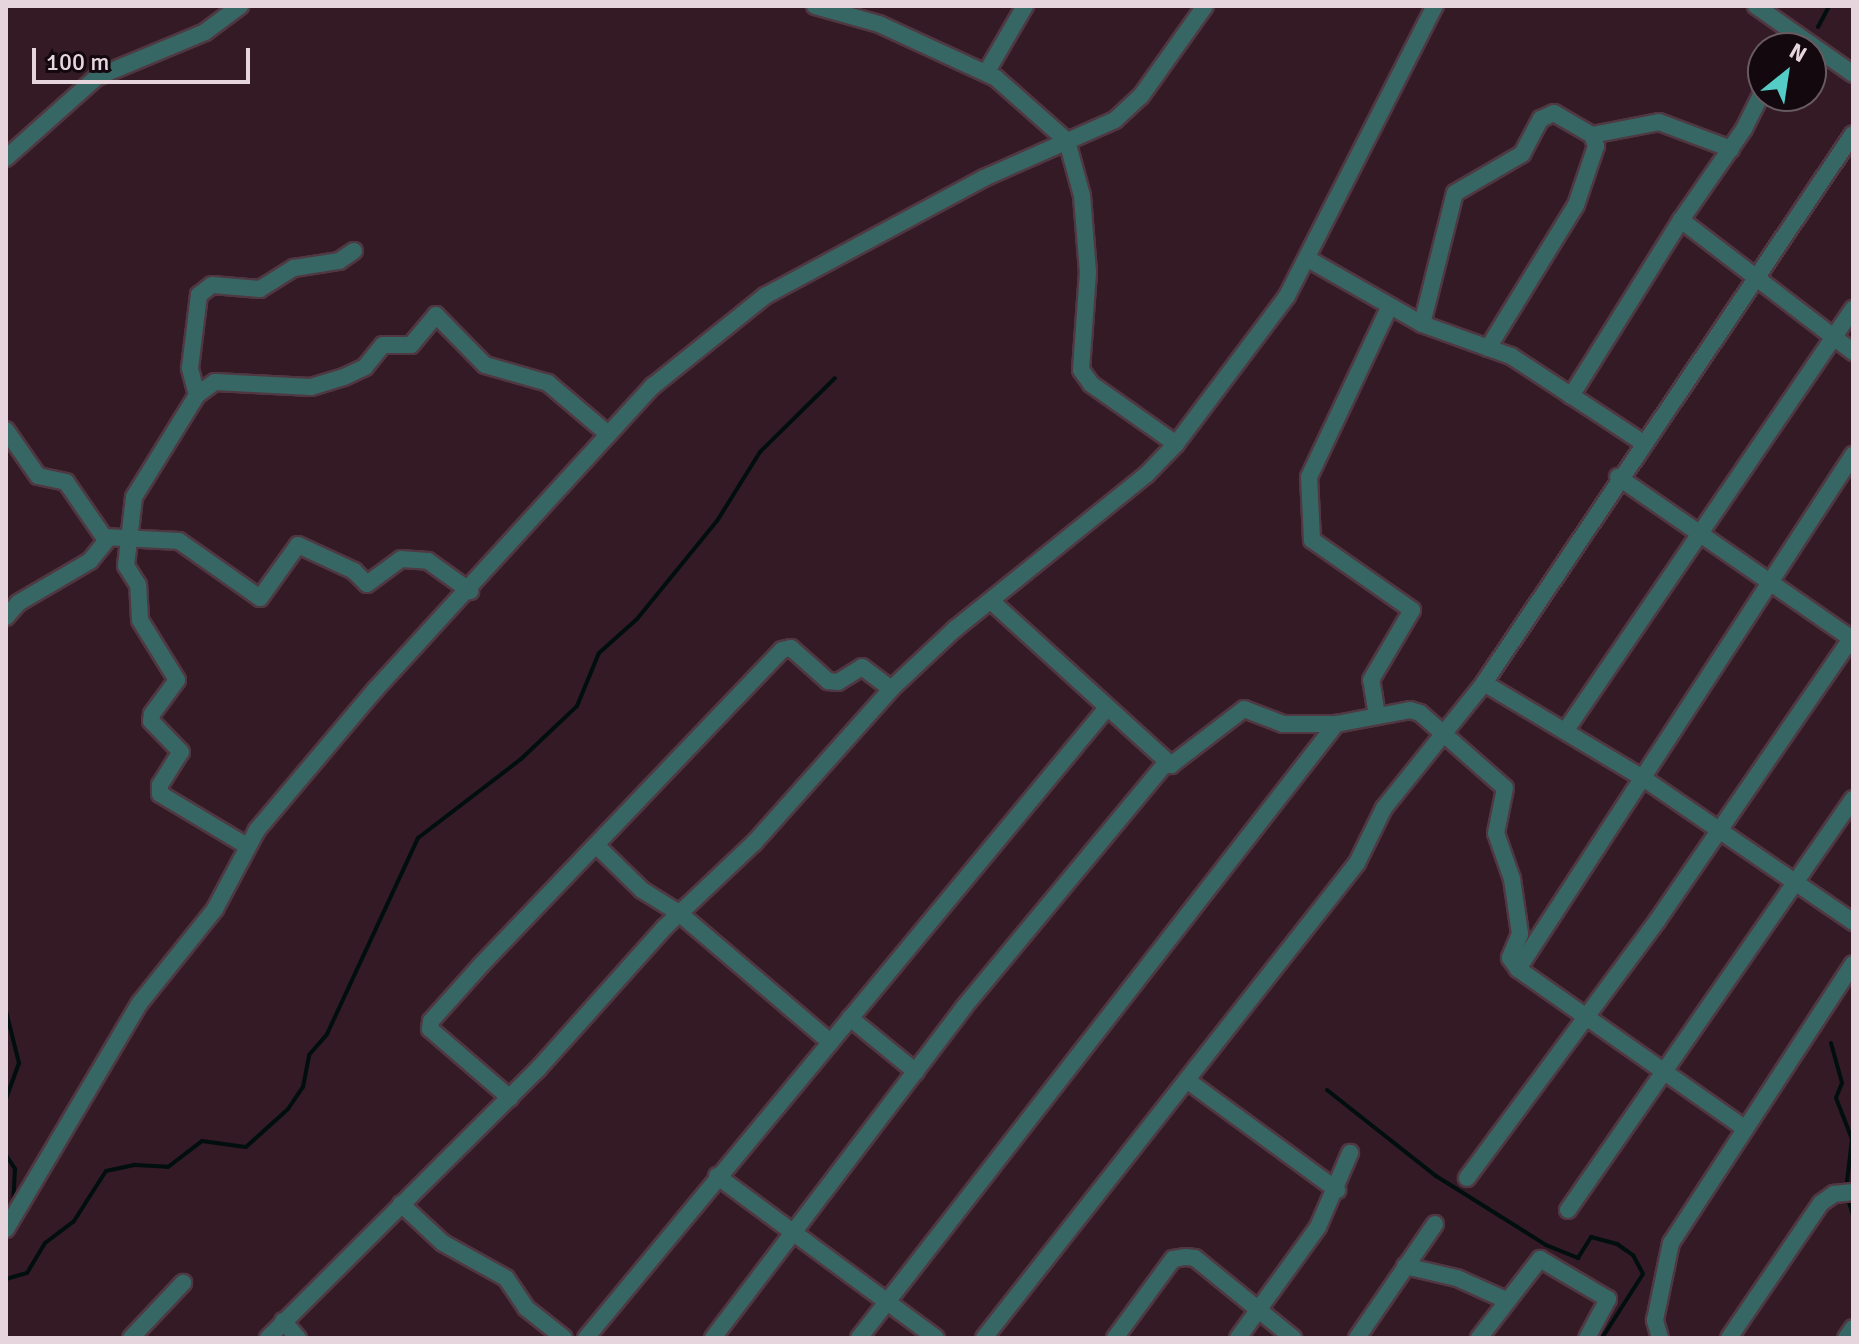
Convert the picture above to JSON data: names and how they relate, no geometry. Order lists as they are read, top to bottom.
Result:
{
  "scale_bar": "100 m",
  "north": "top right"
}
